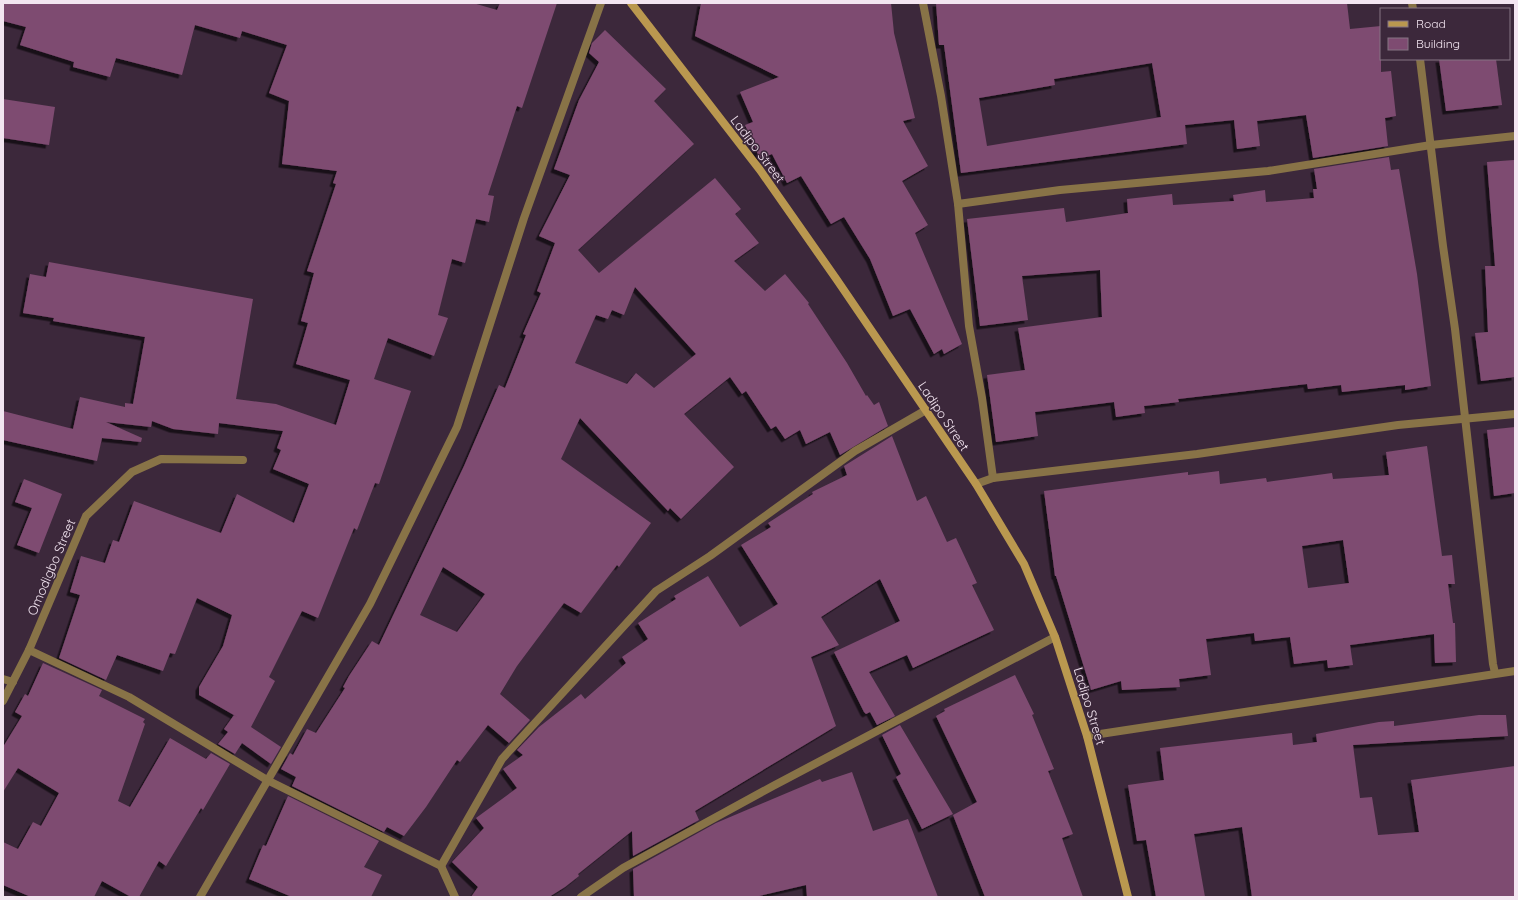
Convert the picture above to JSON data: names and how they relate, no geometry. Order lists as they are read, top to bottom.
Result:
{
  "streets": {
    "main road": ["Ladipo Street"],
    "street": ["Omodigbo Street"]
  },
  "legend": ["Road", "Building"]
}
